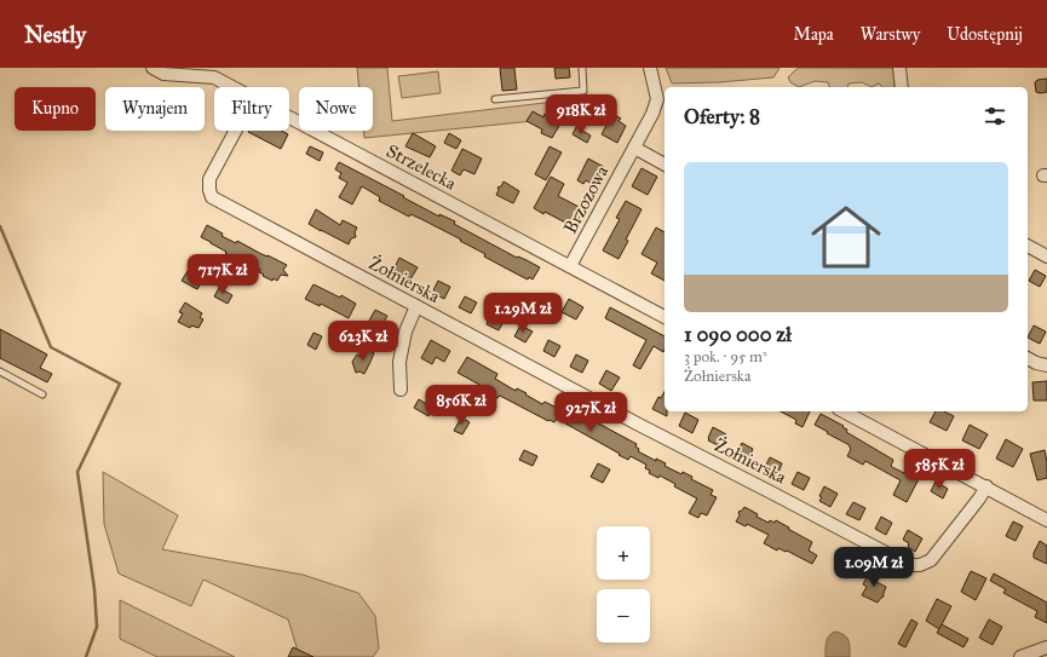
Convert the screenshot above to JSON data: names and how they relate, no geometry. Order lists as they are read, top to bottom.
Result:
{
  "streets": {
    "street": ["Strzelecka", "Brzozowa", "Żołnierska"]
  },
  "crossings": [
    ["Strzelecka", "Brzozowa"]
  ],
  "page": {
    "header": "Nestly",
    "nav": ["Mapa", "Warstwy", "Udostępnij"],
    "chip": [
      "Kupno",
      "Wynajem",
      "Filtry",
      "Nowe"
    ],
    "heading": "Oferty: 8",
    "price": [
      "918K zł",
      "717K zł",
      "1.29M zł",
      "623K zł",
      "856K zł",
      "927K zł",
      "585K zł",
      "1.09M zł"
    ],
    "list": [
      {
        "name": "1 090 000 zł",
        "note": "3 pok. · 95 m² · Żołnierska"
      }
    ],
    "map_buttons": ["+", "−"]
  }
}
